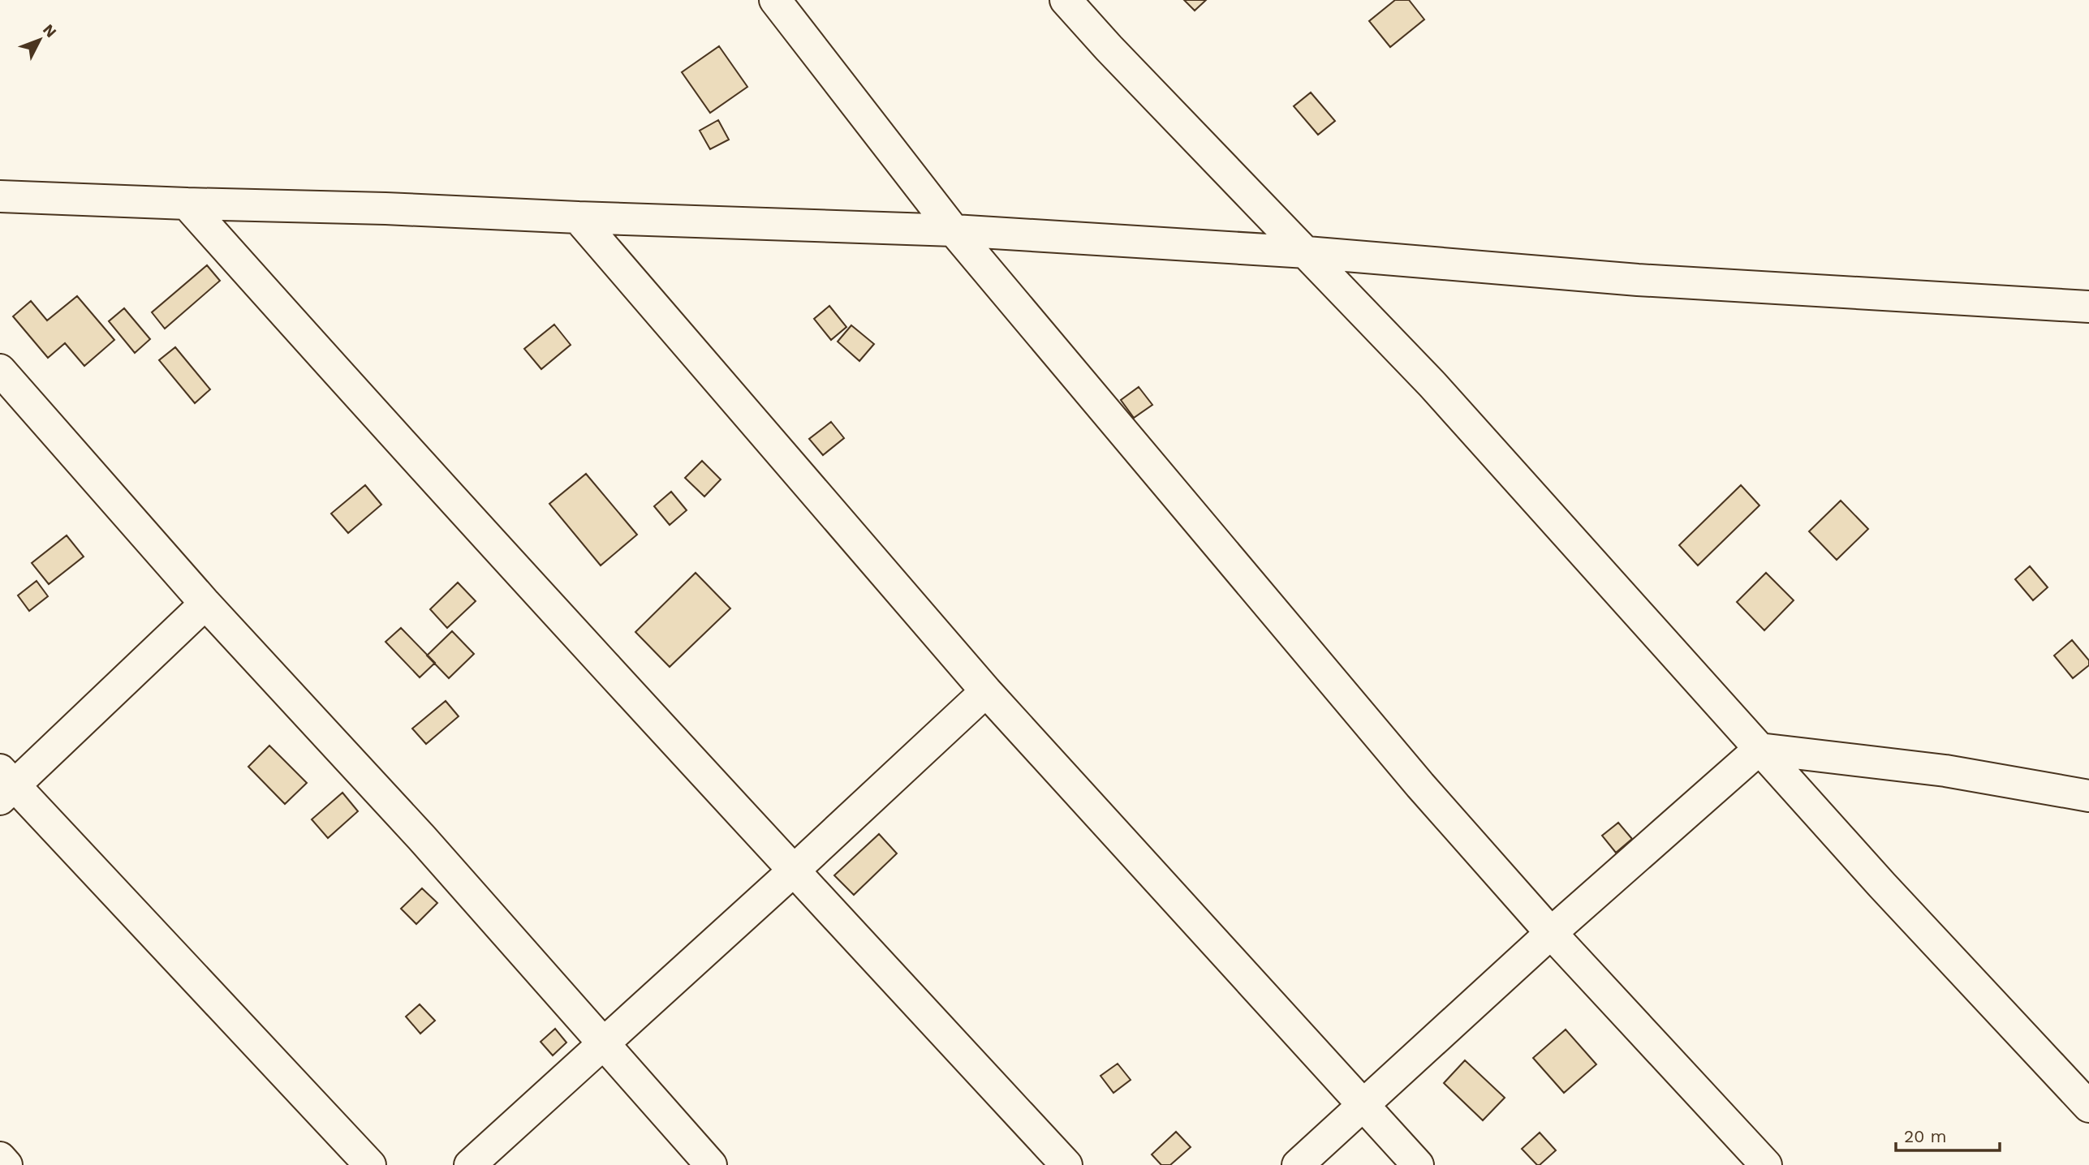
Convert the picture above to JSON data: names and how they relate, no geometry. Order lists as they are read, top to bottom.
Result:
{
  "scale_bar": "20 m",
  "north": "top right"
}
